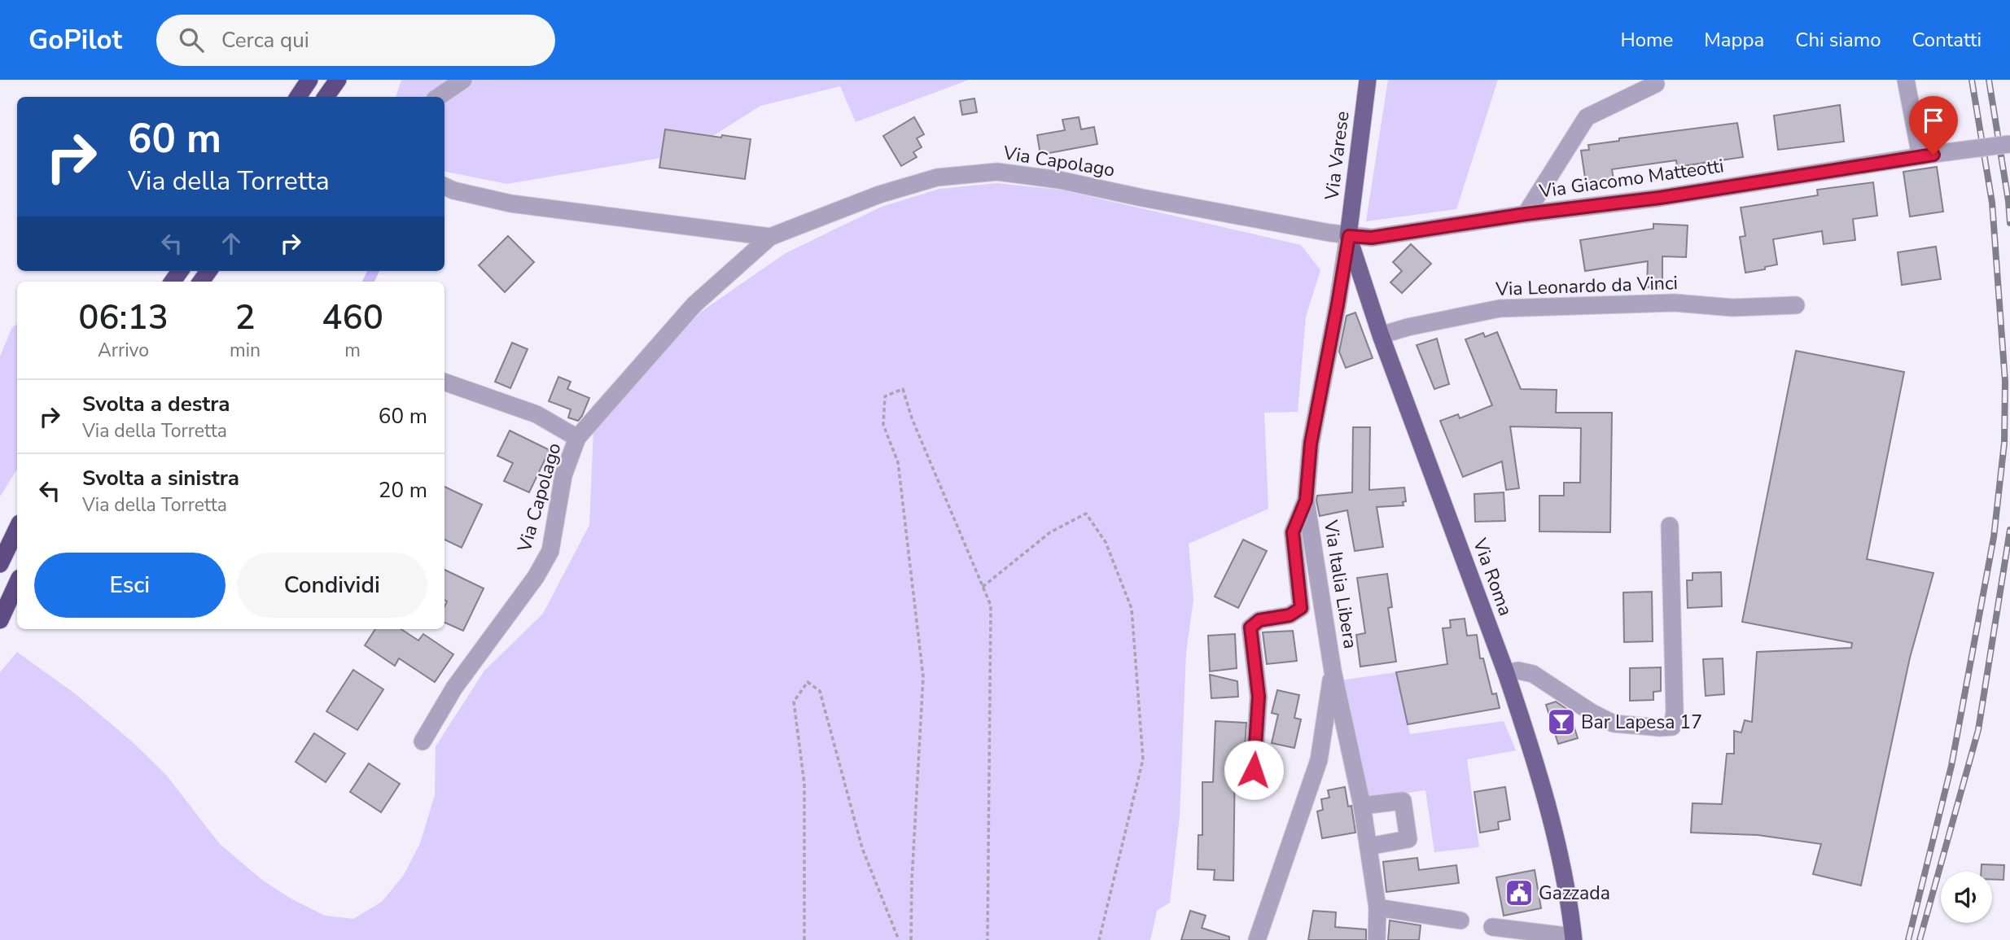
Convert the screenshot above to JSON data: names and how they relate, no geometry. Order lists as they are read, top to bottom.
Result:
{
  "streets": {
    "main road": ["Via Varese", "Via Roma"],
    "street": [
      "Via Capolago",
      "Via Giacomo Matteotti",
      "Via Leonardo da Vinci",
      "Via Italia Libera"
    ]
  },
  "crossings": [
    ["Via Varese", "Via Capolago"],
    ["Via Varese", "Via Giacomo Matteotti"],
    ["Via Varese", "Via Roma"],
    ["Via Varese", "Via Italia Libera"],
    ["Via Capolago", "Via Giacomo Matteotti"],
    ["Via Capolago", "Via Roma"],
    ["Via Capolago", "Via Italia Libera"],
    ["Via Giacomo Matteotti", "Via Roma"],
    ["Via Giacomo Matteotti", "Via Italia Libera"],
    ["Via Leonardo da Vinci", "Via Roma"],
    ["Via Roma", "Via Italia Libera"]
  ],
  "places": {
    "bar": ["Bar Lapesa 17"],
    "public building": ["Gazzada"]
  },
  "page": {
    "header": "GoPilot",
    "search": "Cerca qui",
    "nav": [
      "Home",
      "Mappa",
      "Chi siamo",
      "Contatti"
    ],
    "turn": ["60 m", "Via della Torretta"],
    "eta": [
      "06:13",
      "Arrivo",
      "2",
      "min",
      "460",
      "m"
    ],
    "list": [
      {
        "name": "Svolta a destra",
        "note": "Via della Torretta",
        "value": "60 m"
      },
      {
        "name": "Svolta a sinistra",
        "note": "Via della Torretta",
        "value": "20 m"
      }
    ],
    "buttons": ["Esci", "Condividi"]
  }
}
